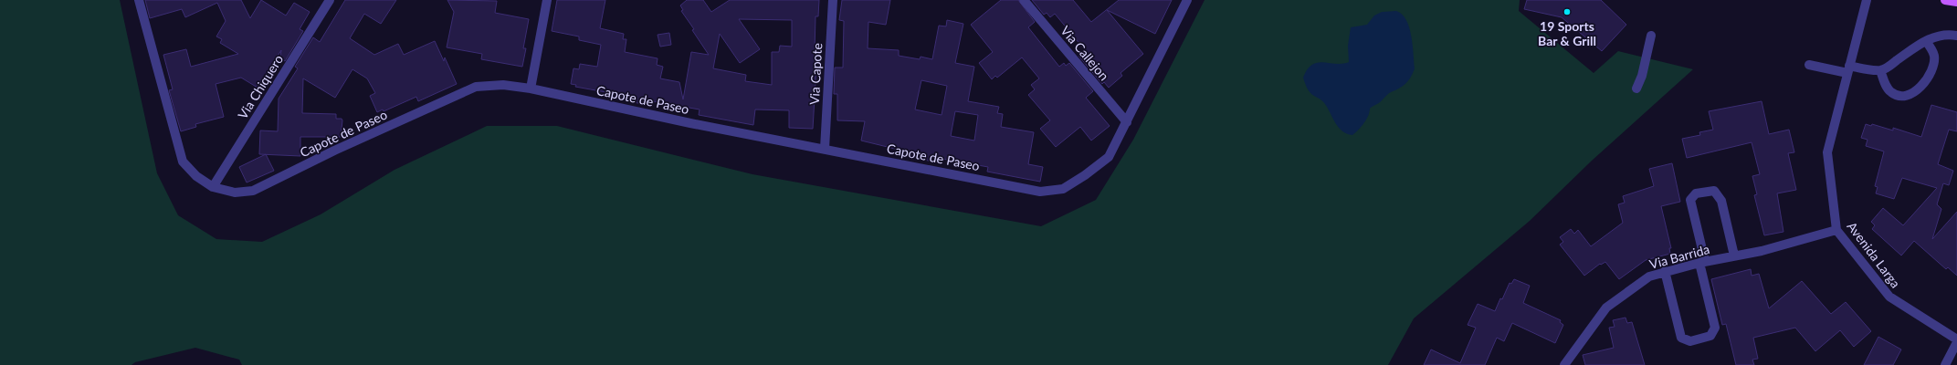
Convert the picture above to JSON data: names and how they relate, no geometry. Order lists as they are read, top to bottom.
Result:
{
  "streets": {
    "street": [
      "Via Callejon",
      "Via Capote",
      "Via Chiquero",
      "Capote de Paseo",
      "Avenida Larga",
      "Via Barrida"
    ]
  },
  "crossings": [
    ["Via Callejon", "Capote de Paseo"],
    ["Via Capote", "Capote de Paseo"],
    ["Via Chiquero", "Capote de Paseo"],
    ["Avenida Larga", "Via Barrida"]
  ],
  "places": ["19 Sports Bar & Grill"]
}
